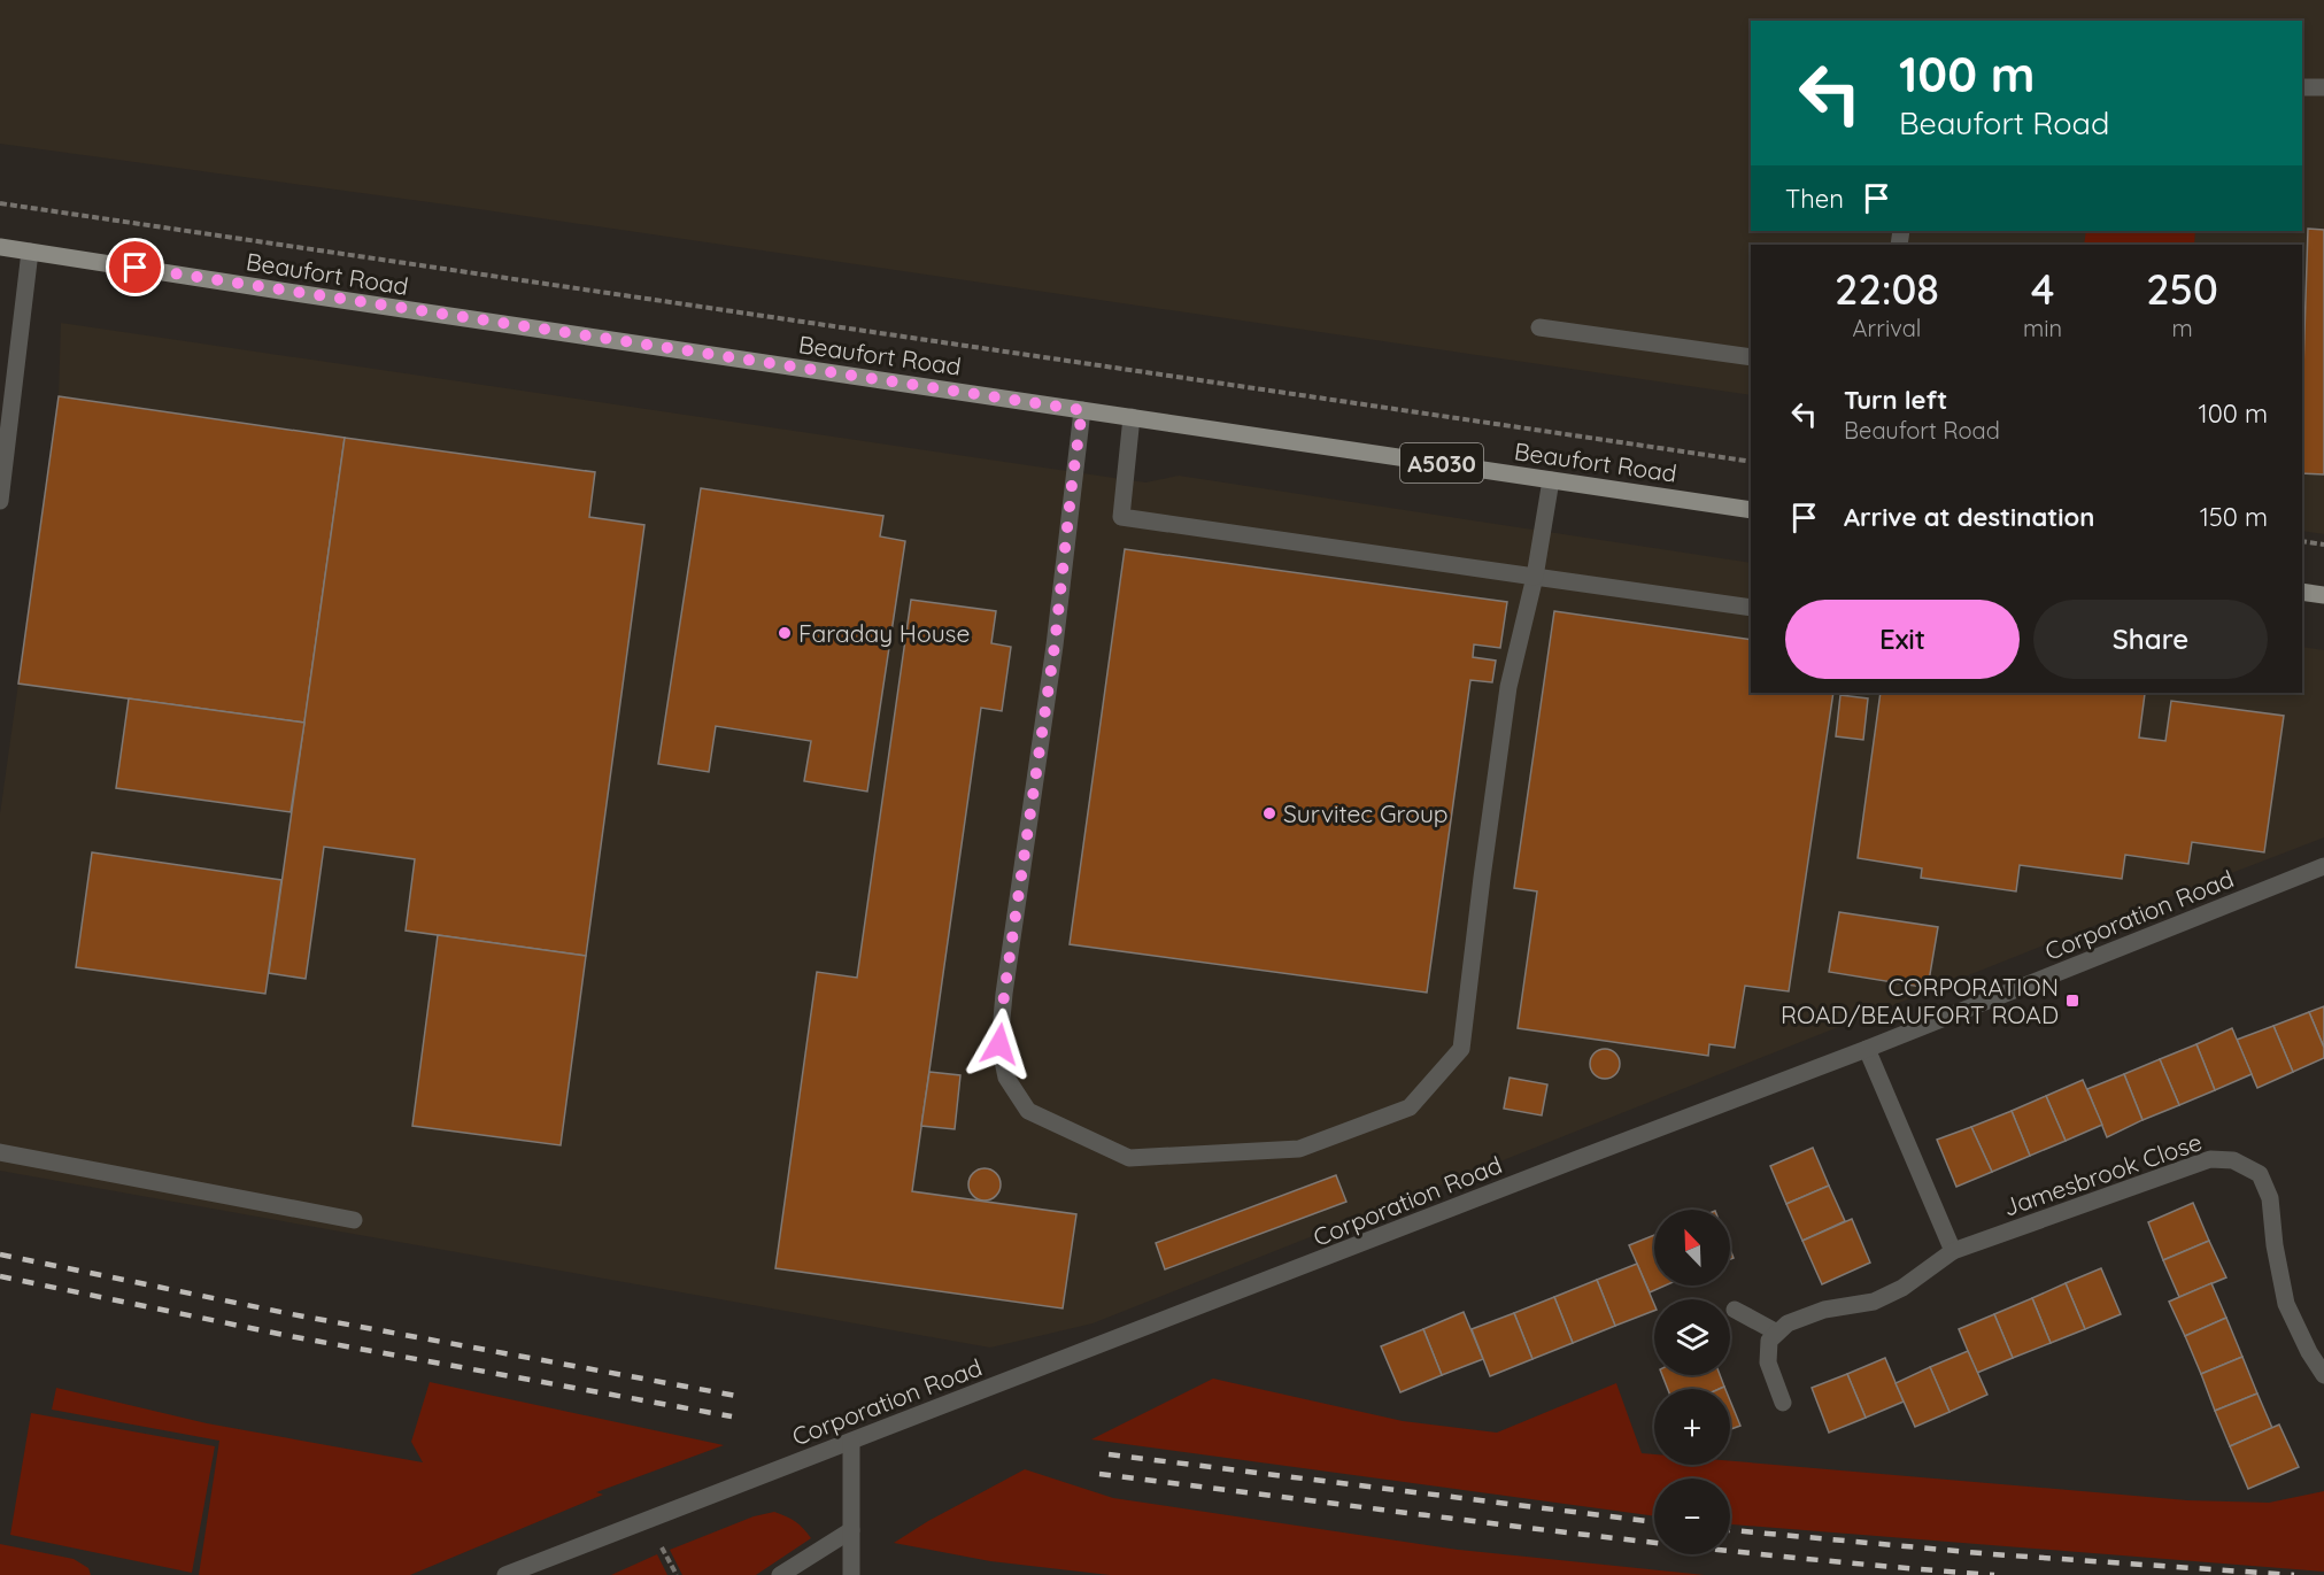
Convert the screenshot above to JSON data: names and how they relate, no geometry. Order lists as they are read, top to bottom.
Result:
{
  "streets": {
    "main road": ["Beaufort Road", "A5030"],
    "street": ["Corporation Road", "Jamesbrook Close"]
  },
  "places": {
    "other": ["Faraday House", "Survitec Group"],
    "transit": ["CORPORATION ROAD/BEAUFORT ROAD"]
  },
  "north": "top left",
  "page": {
    "turn": ["100 m", "Beaufort Road"],
    "then": "Then",
    "eta": [
      "22:08",
      "Arrival",
      "4",
      "min",
      "250",
      "m"
    ],
    "list": [
      {
        "name": "Turn left",
        "note": "Beaufort Road",
        "value": "100 m"
      },
      {
        "name": "Arrive at destination",
        "value": "150 m"
      }
    ],
    "buttons": ["Exit", "Share"],
    "map_buttons": ["+", "−"]
  }
}
